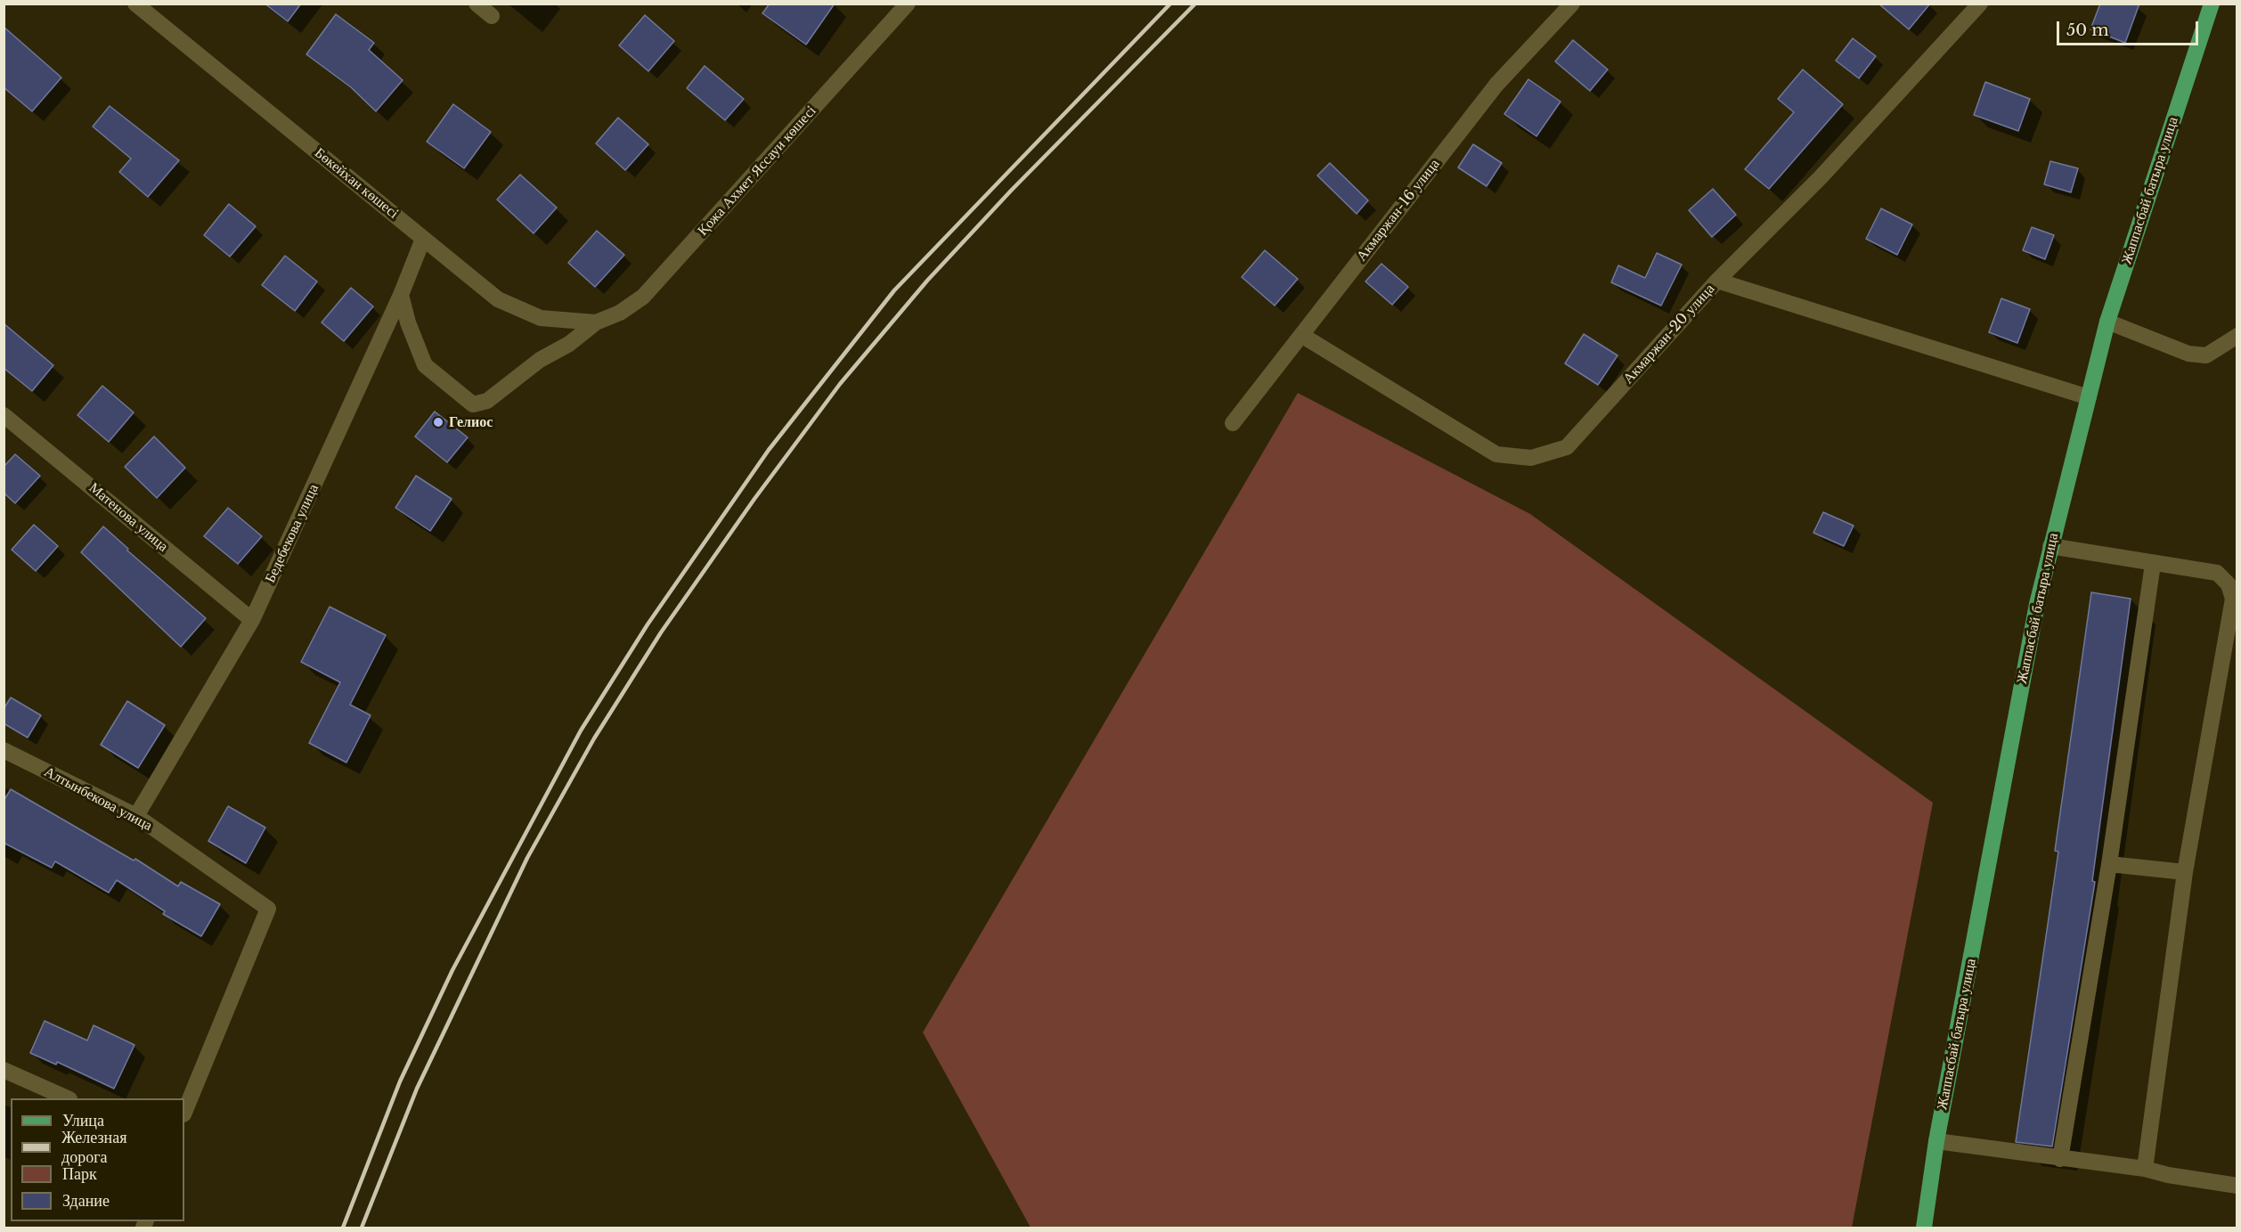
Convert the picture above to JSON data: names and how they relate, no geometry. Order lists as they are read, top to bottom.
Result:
{
  "streets": {
    "main road": ["Жаппасбай батыра улица"],
    "street": [
      "Қожа Ахмет Яссауи көшесі",
      "Бөкейхан көшесі",
      "Акмаржан-16 улица",
      "Акмаржан-20 улица",
      "Матенова улица",
      "Бедебекова улица",
      "Алтынбекова улица"
    ]
  },
  "crossings": [
    ["Қожа Ахмет Яссауи көшесі", "Бөкейхан көшесі"],
    ["Бөкейхан көшесі", "Бедебекова улица"],
    ["Акмаржан-16 улица", "Акмаржан-20 улица"],
    ["Матенова улица", "Бедебекова улица"],
    ["Бедебекова улица", "Алтынбекова улица"]
  ],
  "places": ["Гелиос"],
  "legend": [
    "Улица",
    "Железная дорога",
    "Парк",
    "Здание"
  ],
  "scale_bar": "50 m"
}
